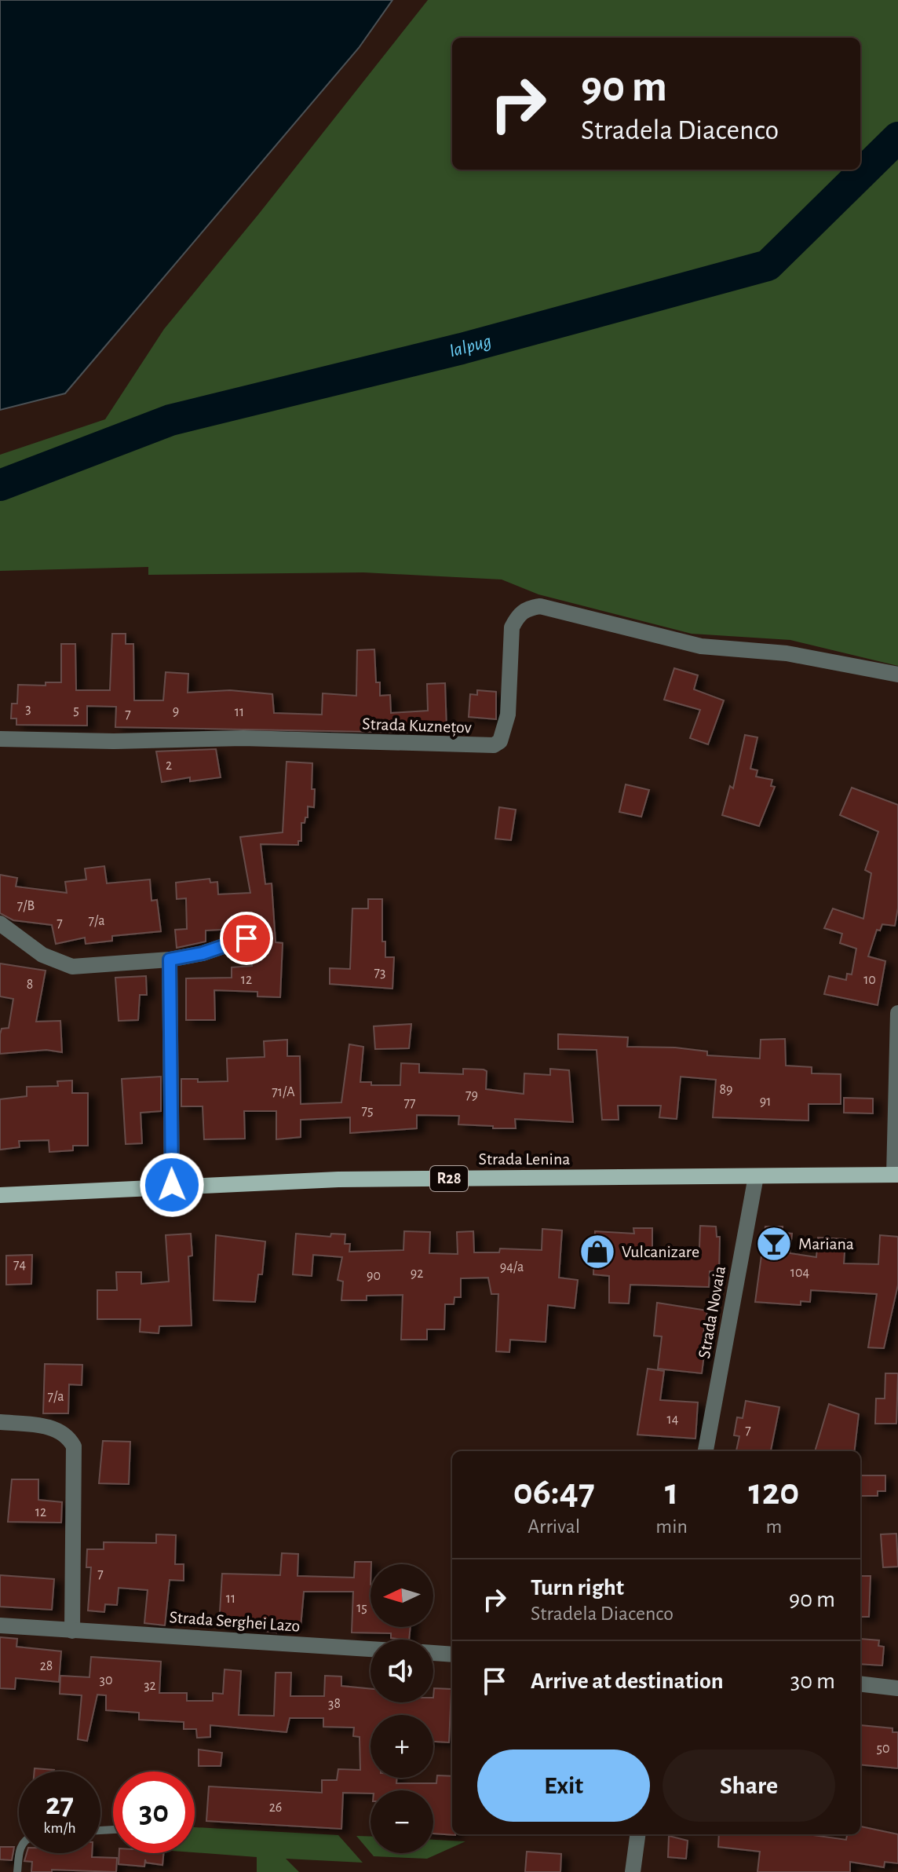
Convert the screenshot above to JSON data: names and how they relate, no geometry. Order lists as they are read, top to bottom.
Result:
{
  "streets": {
    "main road": ["Strada Lenina", "R28"],
    "street": ["Strada Kuznețov", "Strada Novaia", "Strada Serghei Lazo"]
  },
  "crossings": [
    ["Strada Lenina", "Strada Novaia"]
  ],
  "water": ["Ialpug"],
  "places": {
    "bar": ["Mariana"],
    "shop": ["Vulcanizare"]
  },
  "house_numbers": [
    "3",
    "5",
    "9",
    "11",
    "7",
    "2",
    "7/B",
    "7/a",
    "7",
    "73",
    "12",
    "10",
    "8",
    "89",
    "71/A",
    "79",
    "91",
    "77",
    "75",
    "74",
    "94/a",
    "104",
    "92",
    "90",
    "7/a",
    "14",
    "7",
    "12",
    "7",
    "11",
    "15",
    "28",
    "30",
    "32",
    "38",
    "50",
    "26"
  ],
  "north": "left",
  "page": {
    "turn": ["90 m", "Stradela Diacenco"],
    "eta": [
      "06:47",
      "Arrival",
      "1",
      "min",
      "120",
      "m"
    ],
    "list": [
      {
        "name": "Turn right",
        "note": "Stradela Diacenco",
        "value": "90 m"
      },
      {
        "name": "Arrive at destination",
        "value": "30 m"
      }
    ],
    "map_buttons": ["+", "−"],
    "buttons": ["Exit", "Share"],
    "speed": "27 km/h",
    "limit": "30"
  }
}
